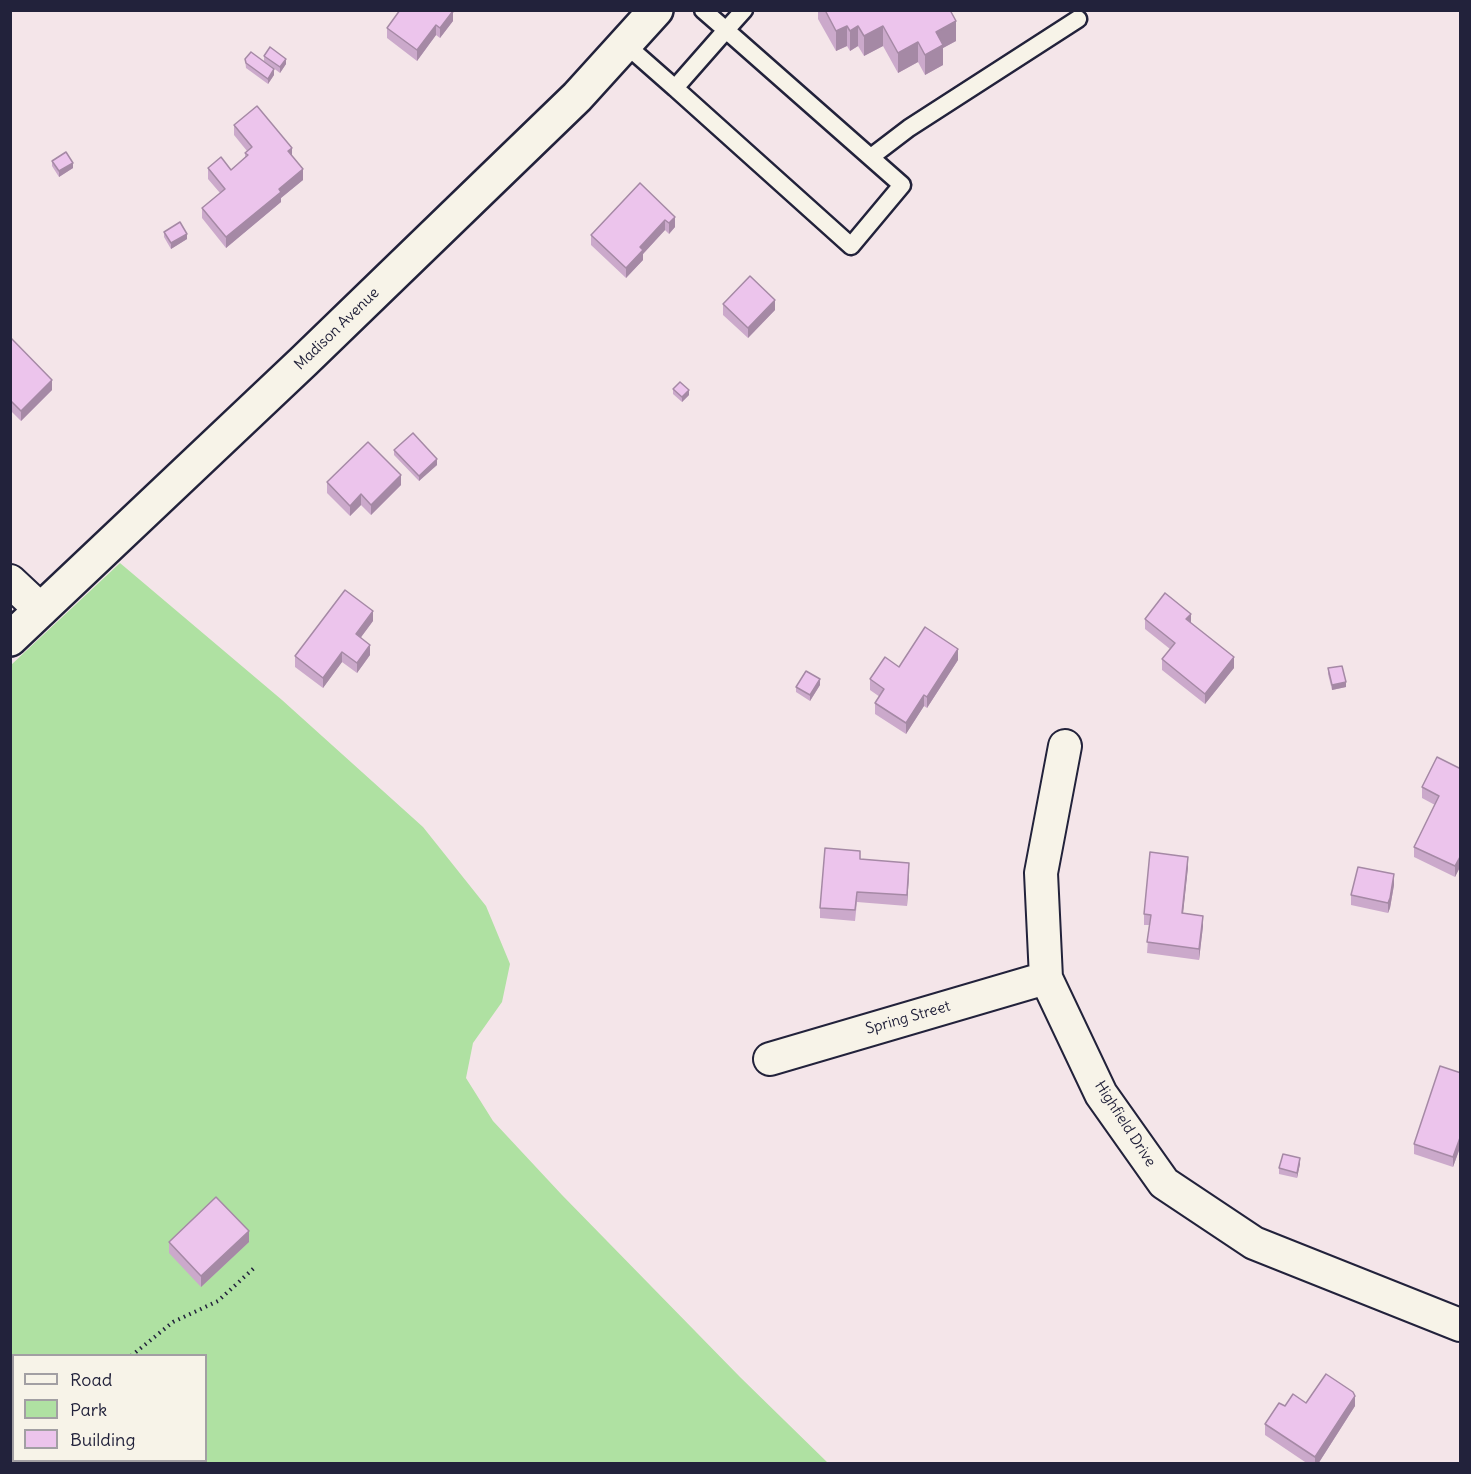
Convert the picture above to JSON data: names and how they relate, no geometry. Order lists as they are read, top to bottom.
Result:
{
  "streets": {
    "street": ["Madison Avenue", "Spring Street", "Highfield Drive"]
  },
  "crossings": [
    ["Spring Street", "Highfield Drive"]
  ],
  "legend": ["Road", "Park", "Building"]
}
